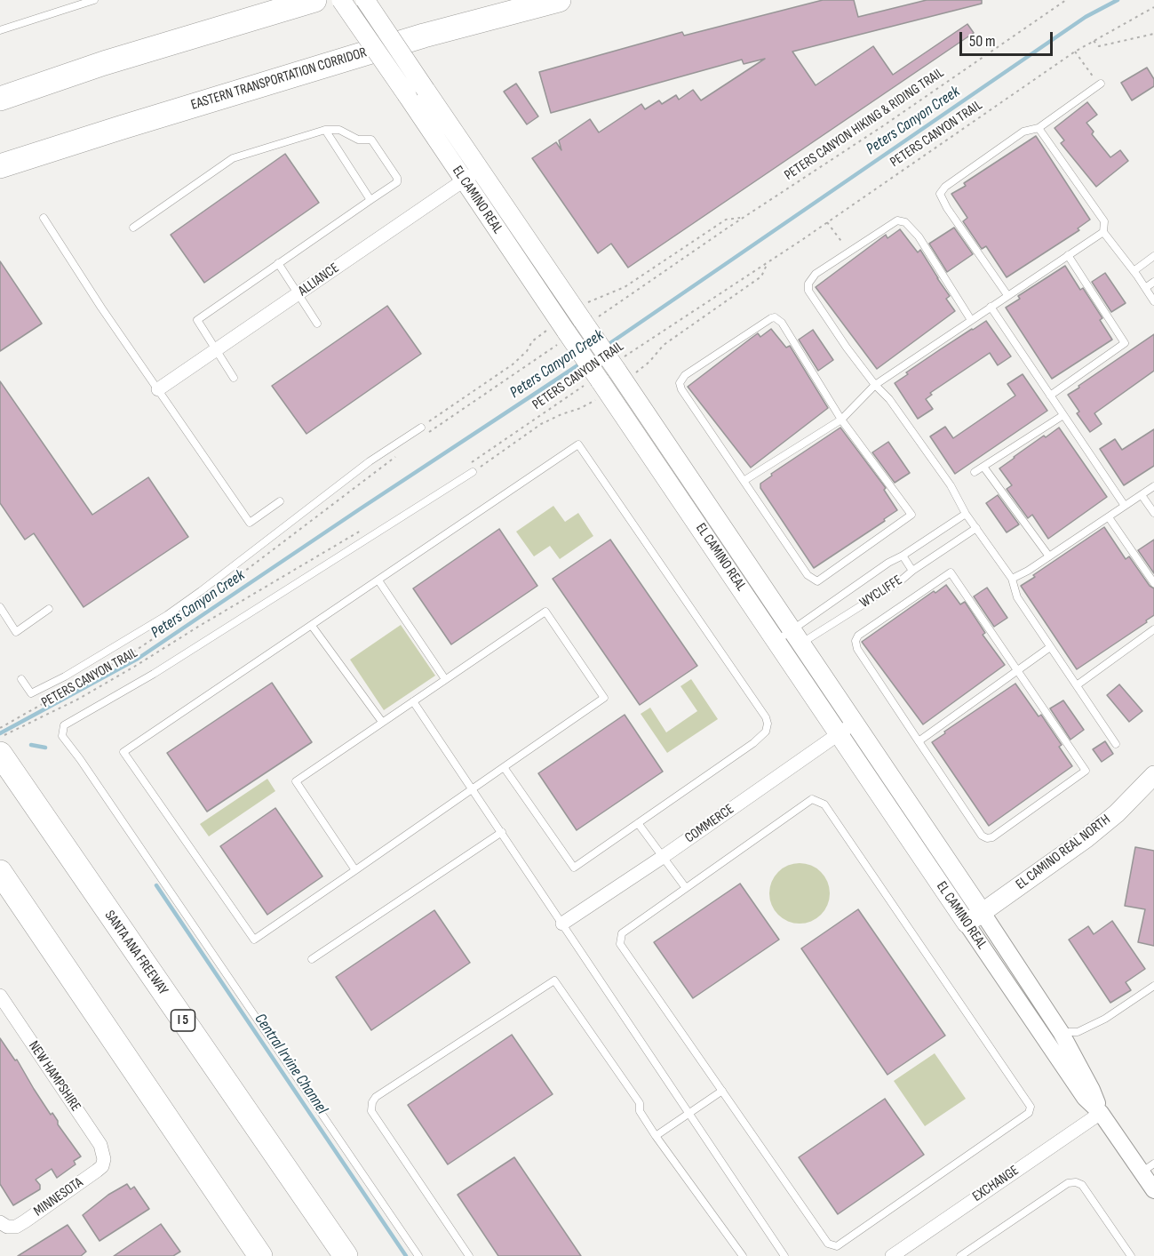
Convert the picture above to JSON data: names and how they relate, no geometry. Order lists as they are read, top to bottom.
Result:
{
  "streets": {
    "highway": ["EASTERN TRANSPORTATION CORRIDOR", "SANTA ANA FREEWAY", "I 5"],
    "main road": ["EL CAMINO REAL", "EL CAMINO REAL NORTH"],
    "street": [
      "ALLIANCE",
      "COMMERCE",
      "NEW HAMPSHIRE",
      "EXCHANGE",
      "MINNESOTA"
    ],
    "lane": ["WYCLIFFE"],
    "path": ["PETERS CANYON HIKING & RIDING TRAIL", "PETERS CANYON TRAIL"]
  },
  "crossings": [
    ["PETERS CANYON TRAIL", "EL CAMINO REAL"],
    ["EL CAMINO REAL", "ALLIANCE"],
    ["EL CAMINO REAL", "WYCLIFFE"],
    ["EL CAMINO REAL", "COMMERCE"],
    ["EL CAMINO REAL", "EL CAMINO REAL NORTH"],
    ["EL CAMINO REAL", "EXCHANGE"],
    ["NEW HAMPSHIRE", "MINNESOTA"]
  ],
  "water": ["Peters Canyon Creek", "Central Irvine Channel"],
  "scale_bar": "50 m"
}
